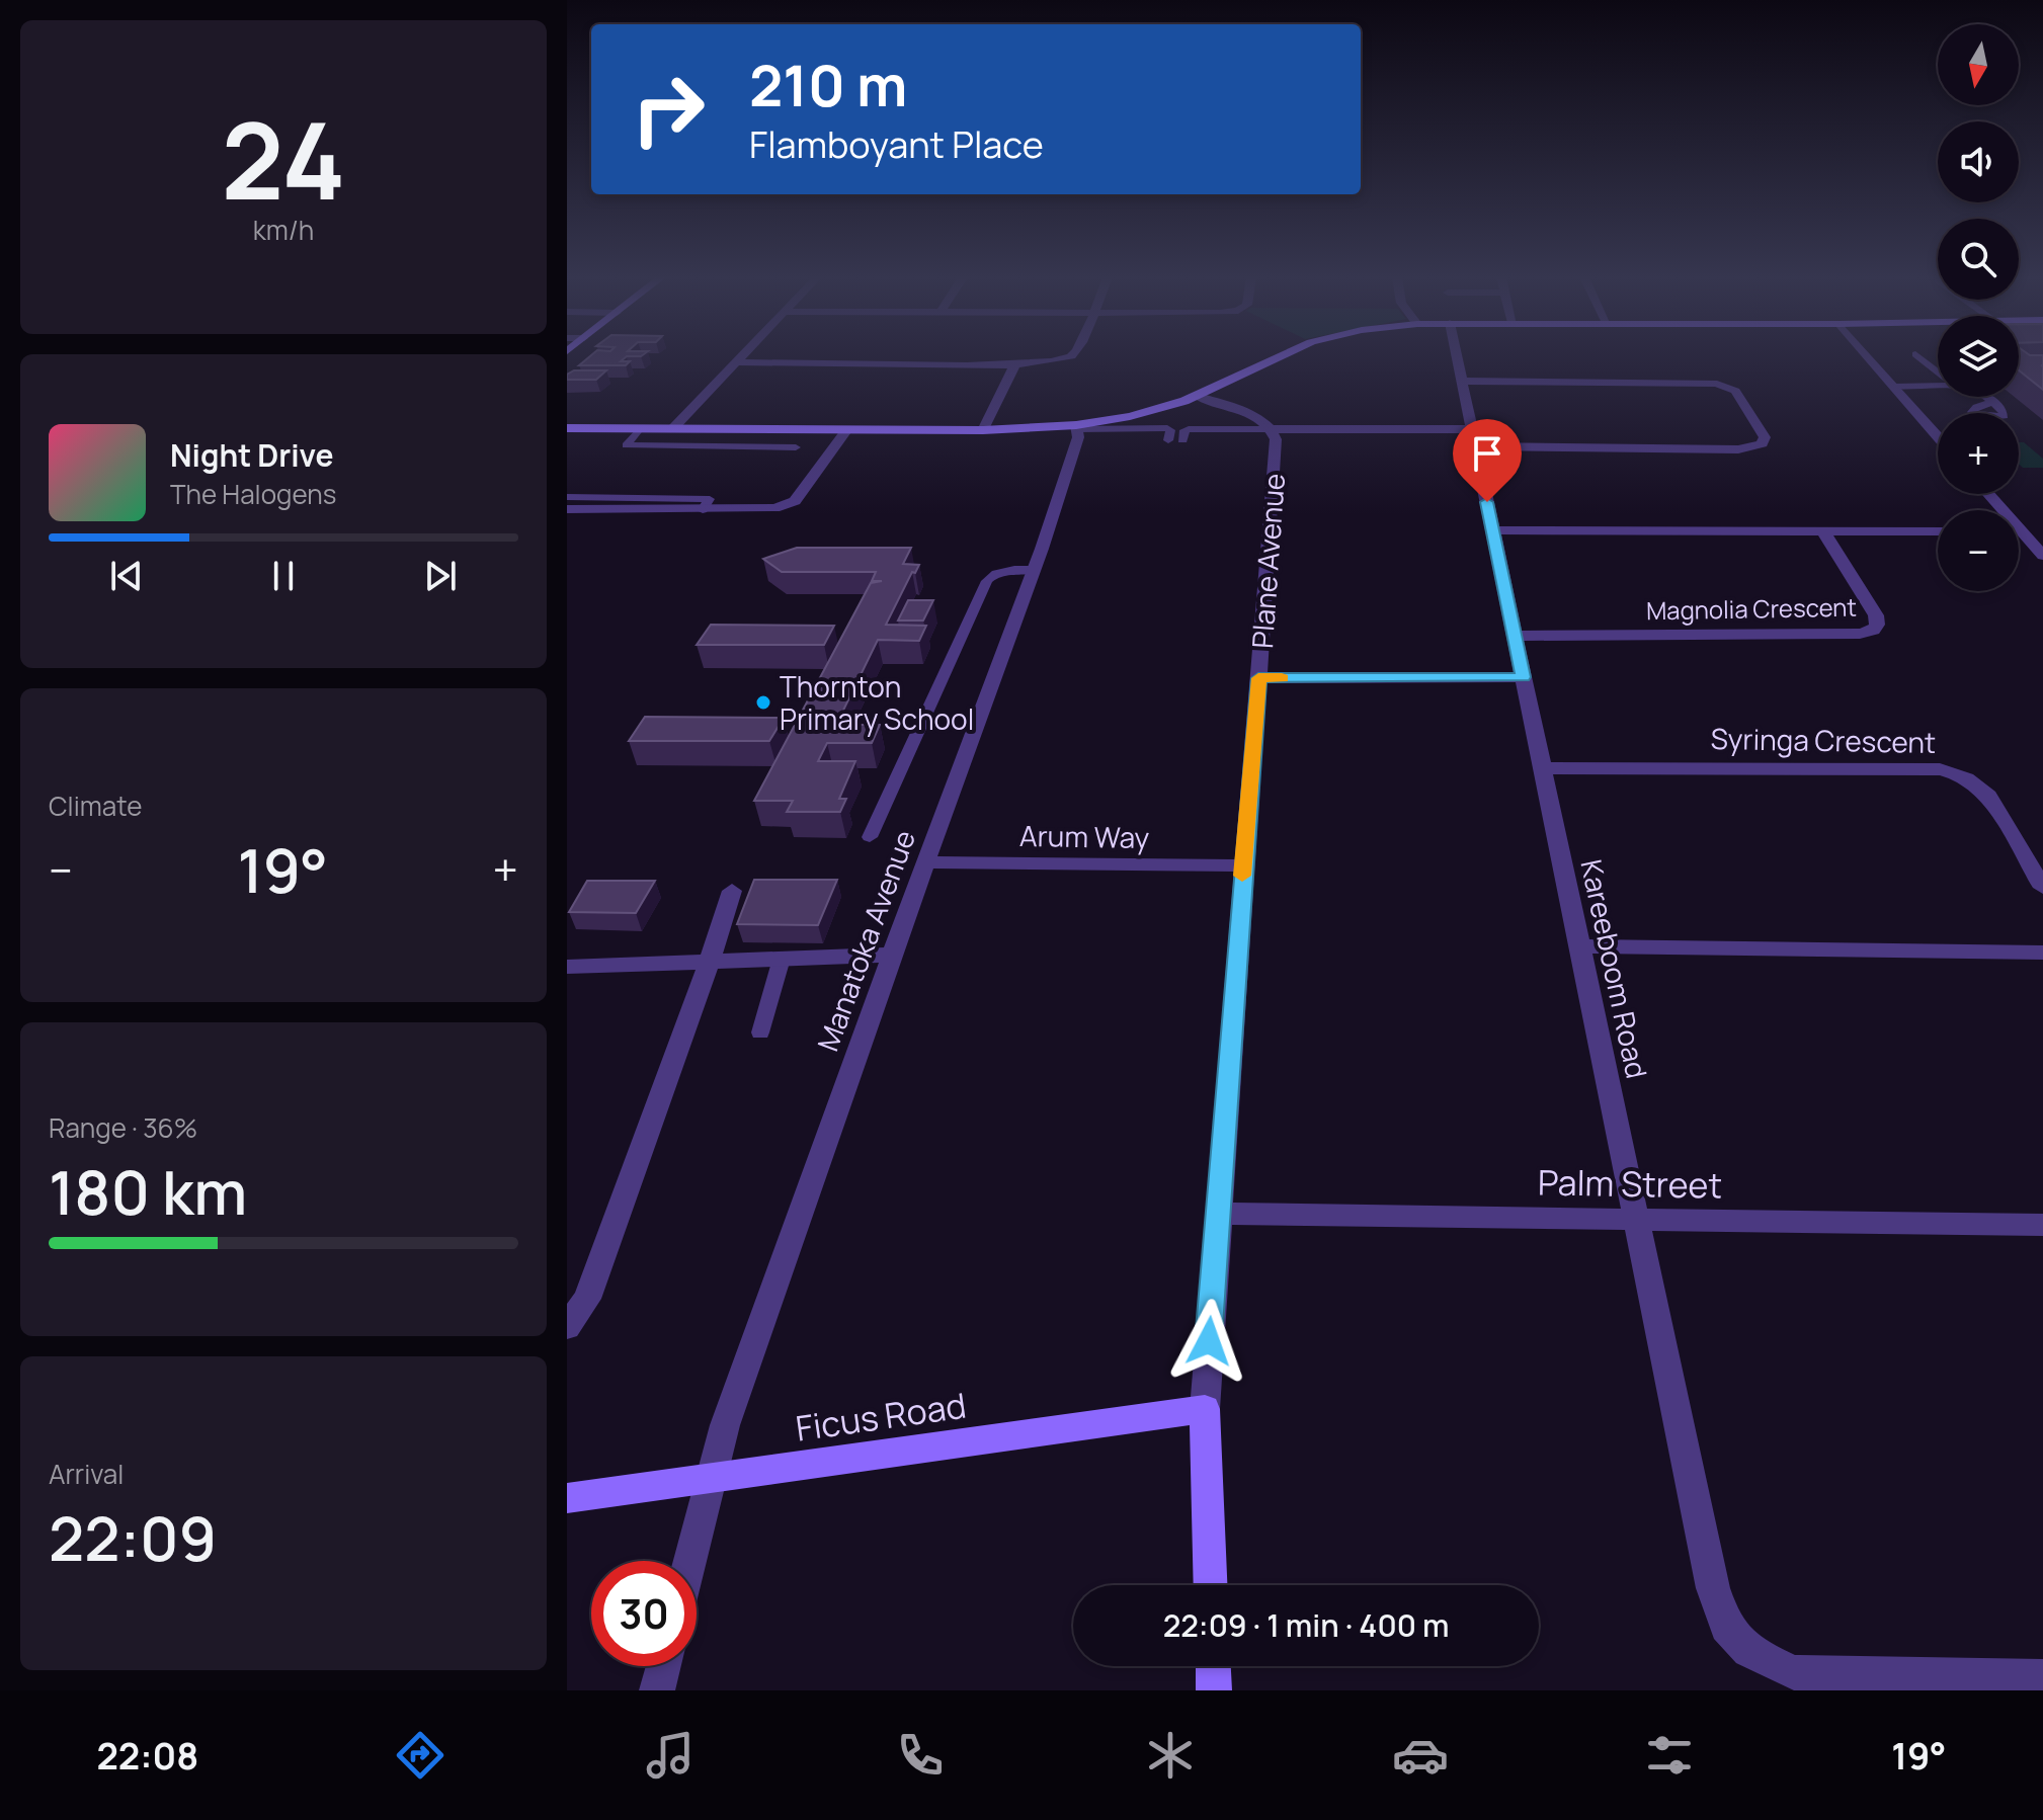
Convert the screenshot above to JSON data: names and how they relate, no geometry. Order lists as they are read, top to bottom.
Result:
{
  "streets": {
    "street": [
      "Plane Avenue",
      "Magnolia Crescent",
      "Syringa Crescent",
      "Arum Way",
      "Manatoka Avenue",
      "Kareeboom Road",
      "Palm Street",
      "Ficus Road"
    ]
  },
  "crossings": [
    ["Plane Avenue", "Arum Way"],
    ["Plane Avenue", "Palm Street"],
    ["Plane Avenue", "Ficus Road"],
    ["Magnolia Crescent", "Kareeboom Road"],
    ["Syringa Crescent", "Kareeboom Road"],
    ["Arum Way", "Manatoka Avenue"],
    ["Manatoka Avenue", "Ficus Road"],
    ["Kareeboom Road", "Palm Street"]
  ],
  "places": ["Thornton Primary School"],
  "north": "bottom",
  "page": {
    "tile": [
      ["24", "km/h"],
      "Climate",
      ["Range · 36%", "180 km"],
      ["Arrival", "22:09"]
    ],
    "map_buttons": ["+", "−"],
    "turn": ["210 m", "Flamboyant Place"],
    "song": ["Night Drive", "The Halogens"],
    "heat": ["−", "19°", "+"],
    "limit": "30",
    "trip": "22:09 · 1 min · 400 m",
    "tabs": ["22:08", "19°"]
  }
}
